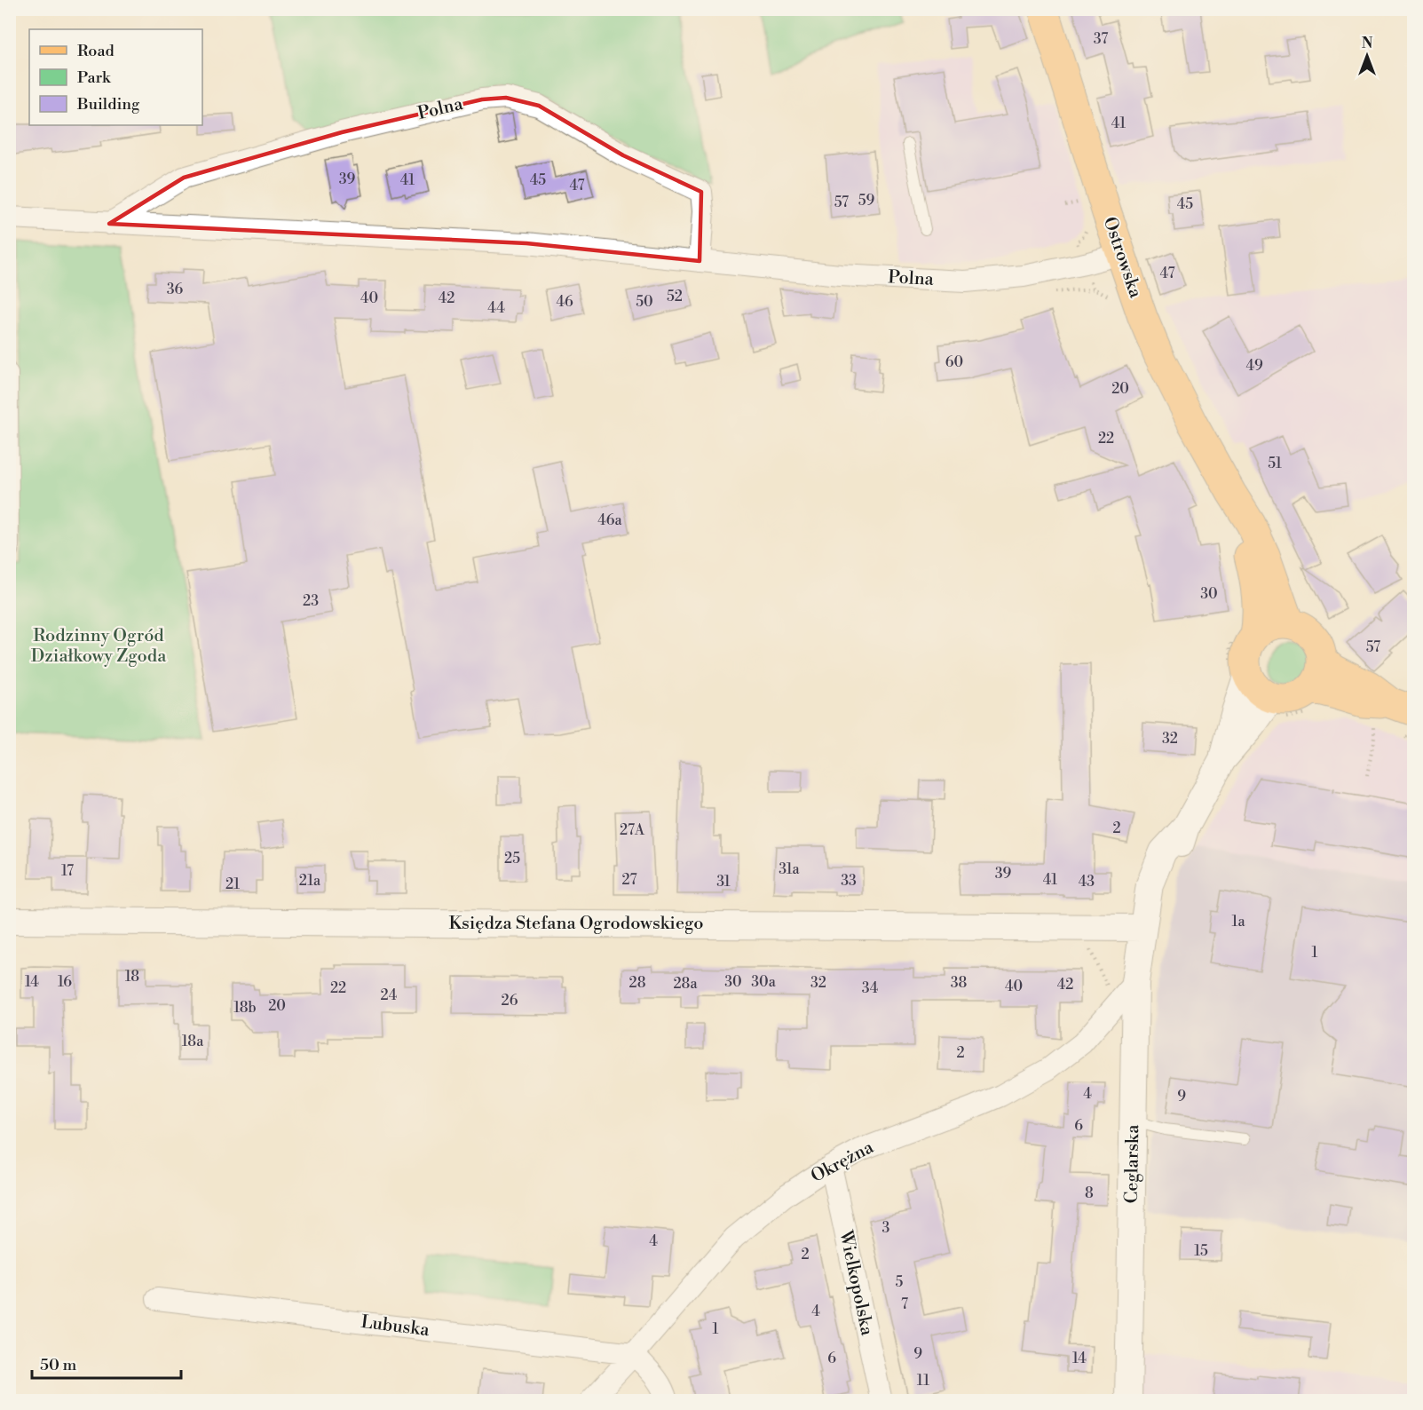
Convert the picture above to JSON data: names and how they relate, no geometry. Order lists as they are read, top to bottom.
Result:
{
  "streets": {
    "main road": ["Ostrowska"],
    "street": [
      "Polna",
      "Księdza Stefana Ogrodowskiego",
      "Okrężna",
      "Ceglarska",
      "Wielkopolska",
      "Lubuska"
    ]
  },
  "crossings": [
    ["Polna", "Ostrowska"],
    ["Ostrowska", "Ceglarska"],
    ["Księdza Stefana Ogrodowskiego", "Ceglarska"],
    ["Okrężna", "Ceglarska"],
    ["Okrężna", "Wielkopolska"],
    ["Okrężna", "Lubuska"]
  ],
  "parks": ["Rodzinny Ogród Działkowy Zgoda"],
  "house_numbers": [
    "37",
    "41",
    "39",
    "41",
    "45",
    "47",
    "59",
    "57",
    "45",
    "47",
    "36",
    "52",
    "40",
    "42",
    "46",
    "50",
    "44",
    "60",
    "49",
    "20",
    "22",
    "51",
    "46a",
    "30",
    "23",
    "57",
    "32",
    "2",
    "27A",
    "25",
    "31a",
    "17",
    "39",
    "27",
    "41",
    "21a",
    "33",
    "31",
    "43",
    "21",
    "1a",
    "1",
    "18",
    "14",
    "16",
    "30",
    "30a",
    "28",
    "32",
    "38",
    "28a",
    "42",
    "40",
    "22",
    "34",
    "24",
    "26",
    "20",
    "18b",
    "18a",
    "2",
    "4",
    "9",
    "6",
    "8",
    "3",
    "4",
    "15",
    "2",
    "5",
    "7",
    "4",
    "1",
    "9",
    "6",
    "14",
    "11"
  ],
  "legend": ["Road", "Park", "Building"],
  "scale_bar": "50 m",
  "north": "top"
}
